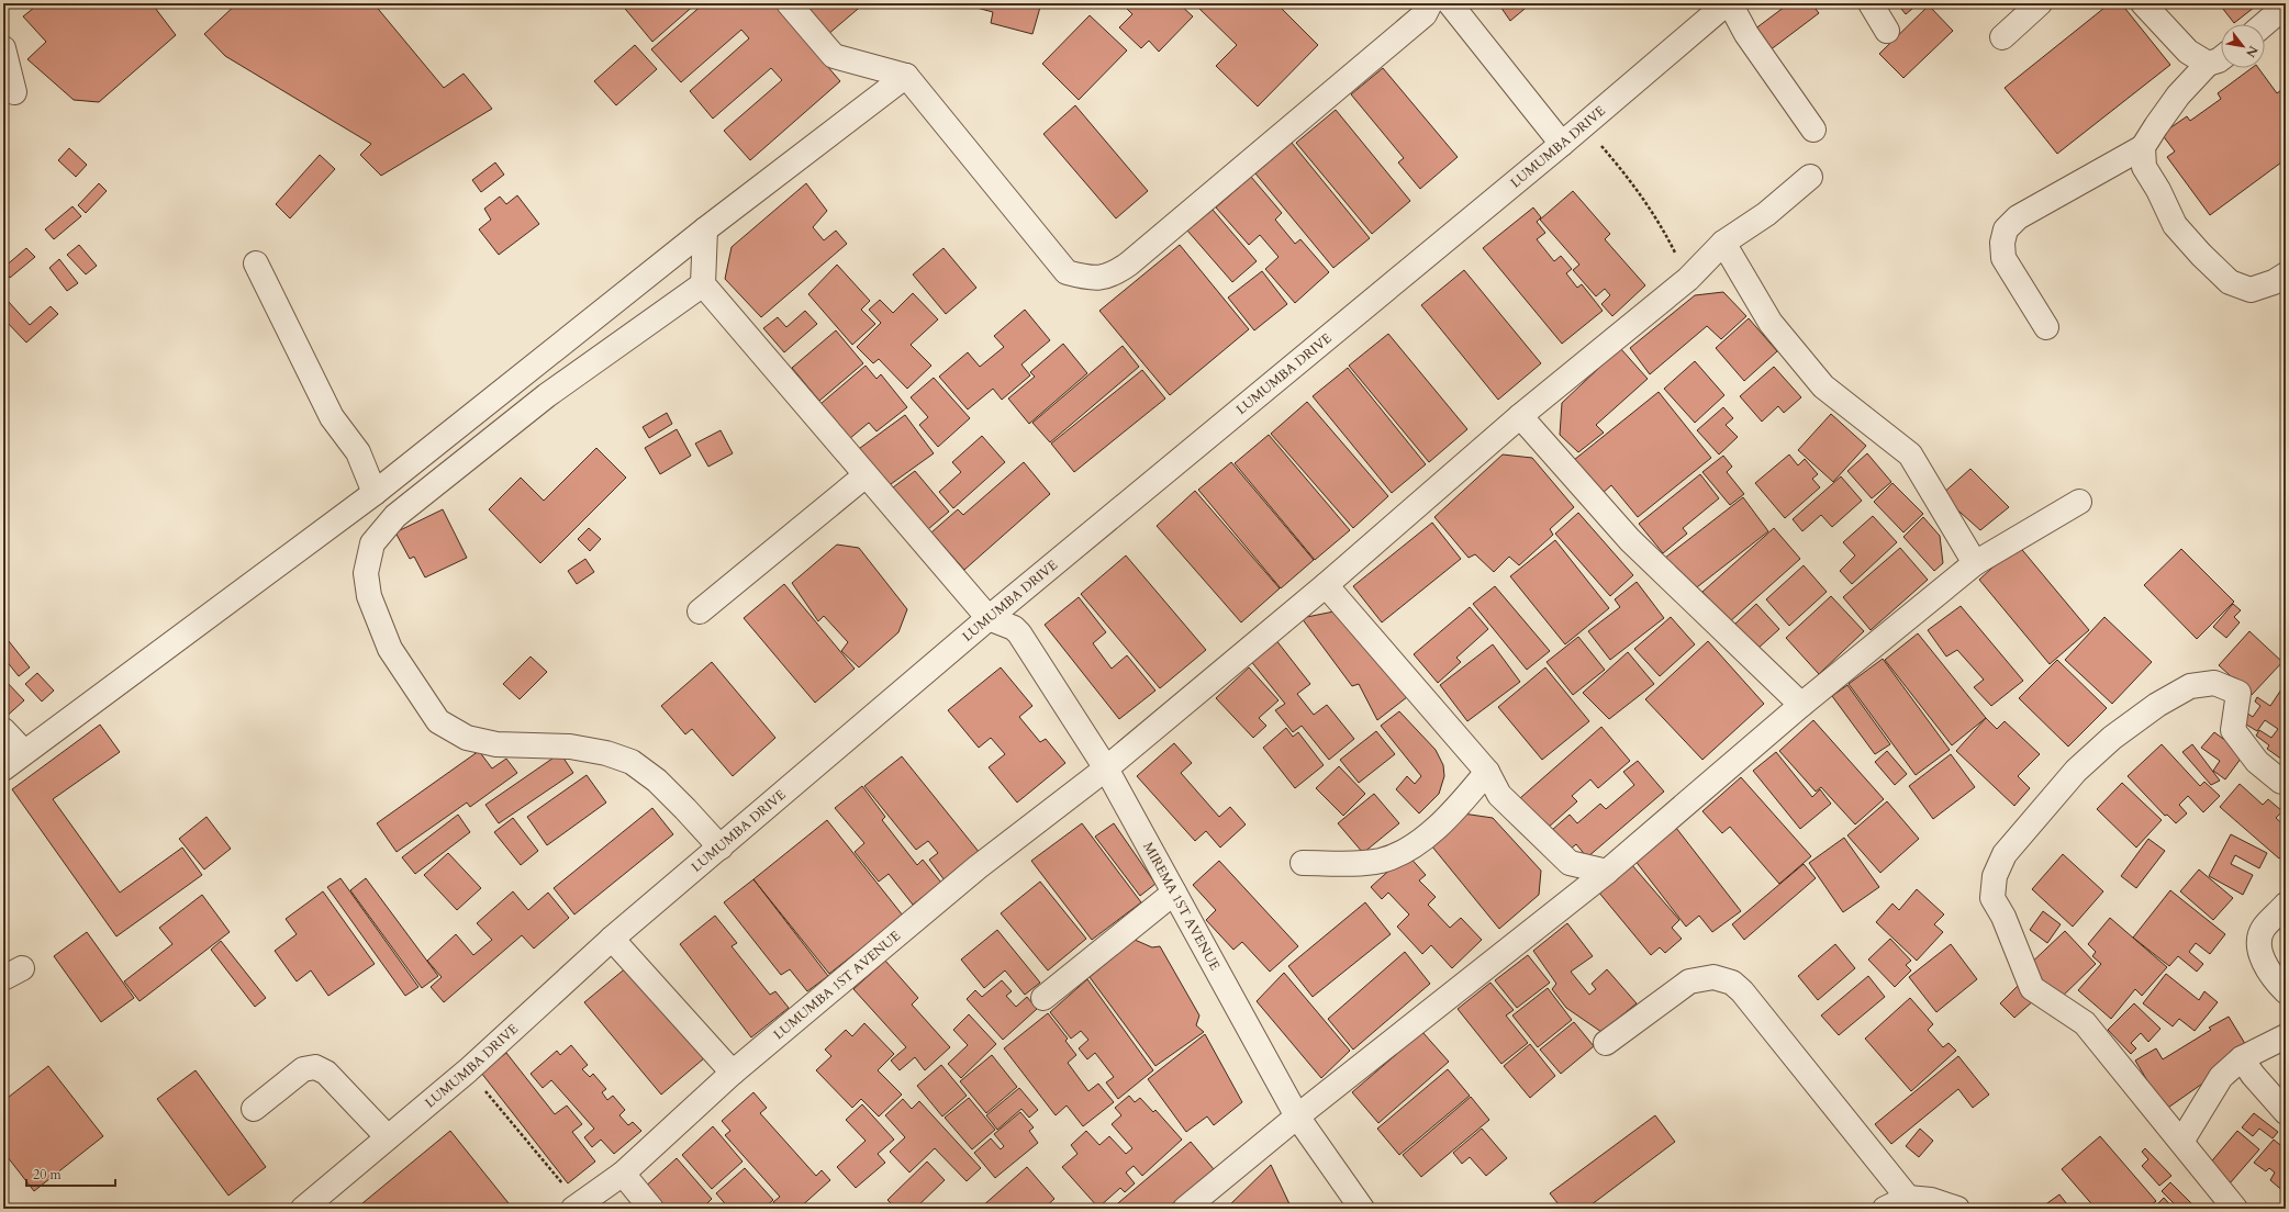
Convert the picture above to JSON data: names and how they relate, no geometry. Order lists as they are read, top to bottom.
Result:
{
  "streets": {
    "street": ["LUMUMBA DRIVE", "MIREMA 1ST AVENUE", "LUMUMBA 1ST AVENUE"]
  },
  "crossings": [
    ["LUMUMBA DRIVE", "MIREMA 1ST AVENUE"],
    ["MIREMA 1ST AVENUE", "LUMUMBA 1ST AVENUE"]
  ],
  "scale_bar": "20 m",
  "north": "bottom right"
}
